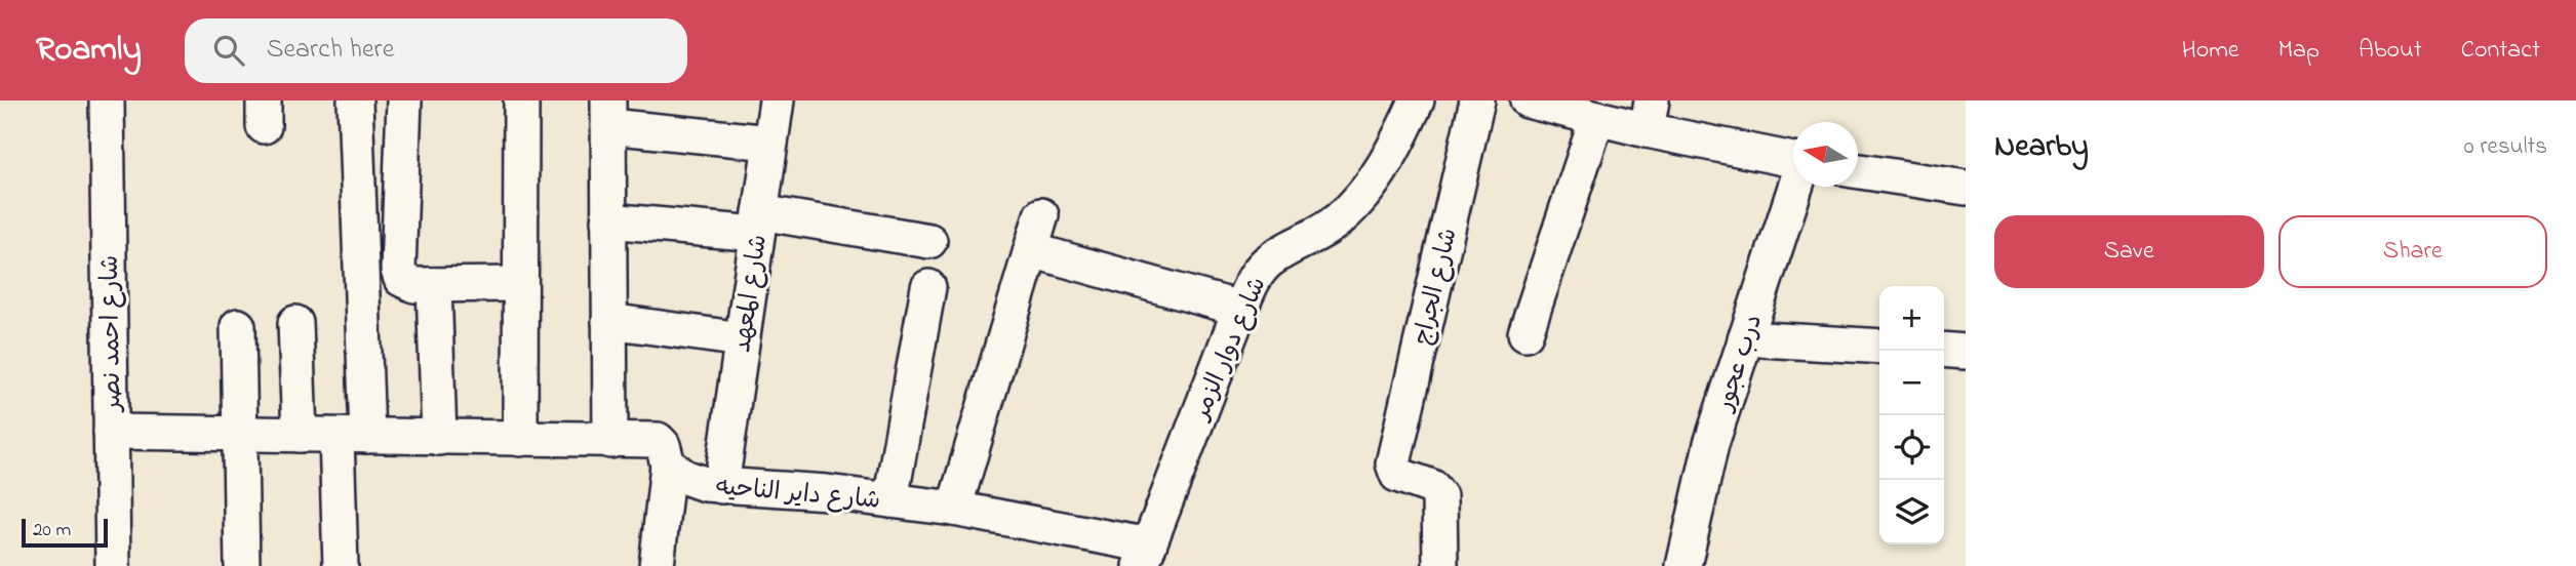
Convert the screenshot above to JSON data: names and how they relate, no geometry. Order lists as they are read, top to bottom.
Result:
{
  "streets": {
    "street": [
      "شارع الجراج",
      "شارع المعهد",
      "شارع احمد نصر",
      "شارع دوار الزمر",
      "درب عجور",
      "شارع داير الناحيه"
    ]
  },
  "crossings": [
    ["شارع المعهد", "شارع داير الناحيه"],
    ["شارع احمد نصر", "شارع داير الناحيه"],
    ["شارع دوار الزمر", "شارع داير الناحيه"]
  ],
  "scale_bar": "20 m",
  "north": "left",
  "page": {
    "header": "Roamly",
    "search": "Search here",
    "nav": [
      "Home",
      "Map",
      "About",
      "Contact"
    ],
    "heading": ["Nearby", "0 results"],
    "buttons": ["Save", "Share"],
    "map_buttons": ["+", "−"],
    "scale": "20 m"
  }
}
